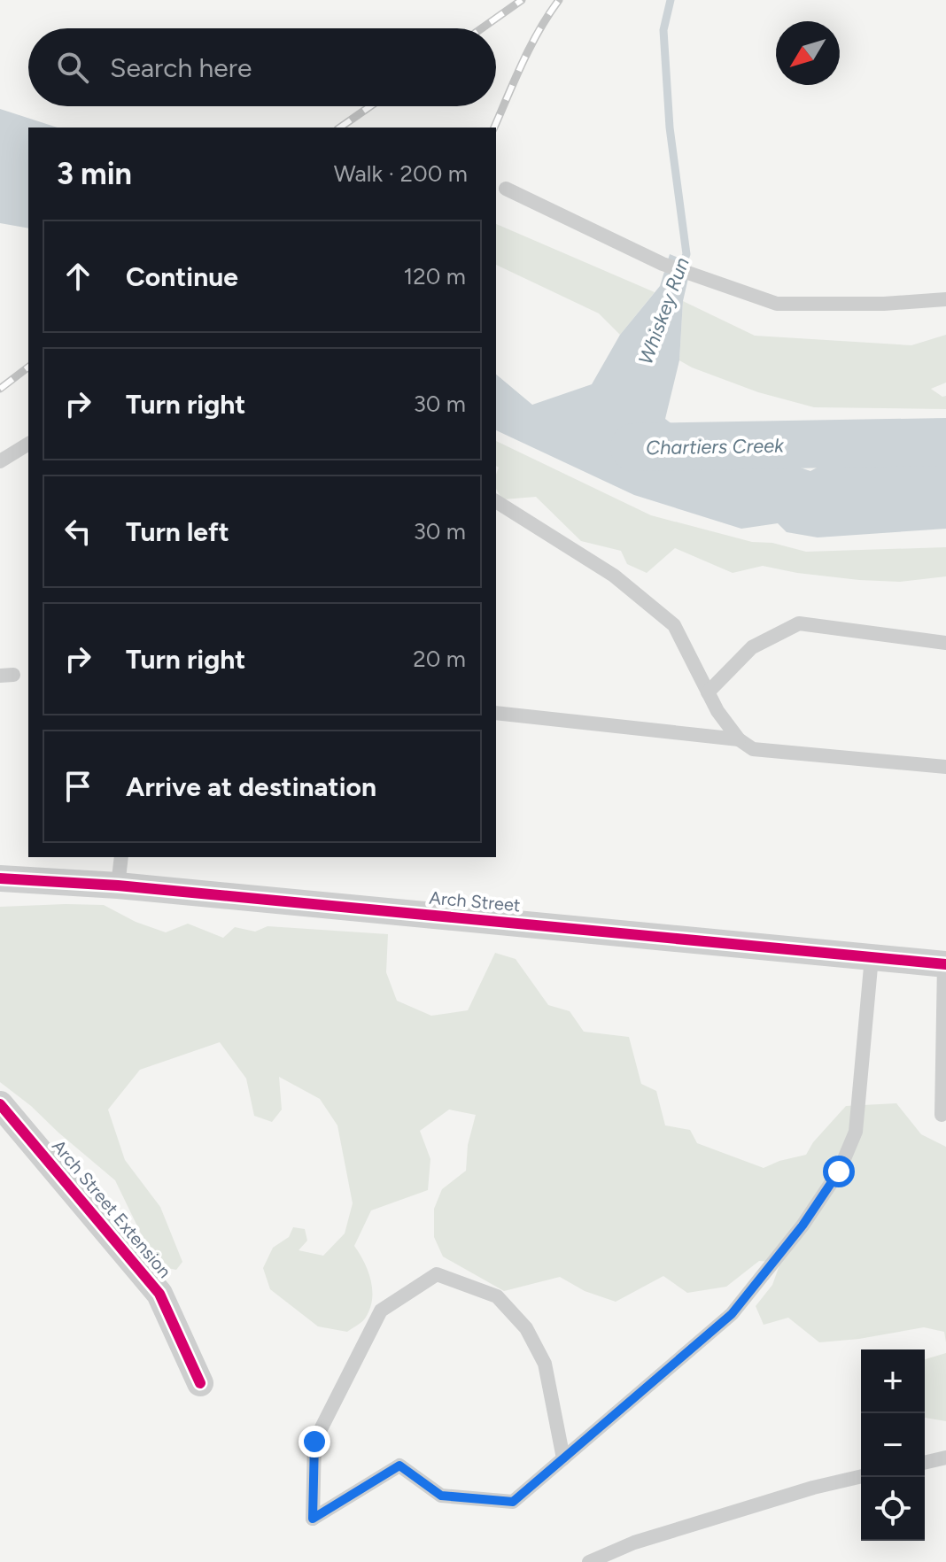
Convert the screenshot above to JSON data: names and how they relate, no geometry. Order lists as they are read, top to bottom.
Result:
{
  "streets": {
    "street": ["Arch Street", "Arch Street Extension"]
  },
  "water": ["Whiskey Run", "Chartiers Creek"],
  "north": "bottom left",
  "page": {
    "search": "Search here",
    "heading": ["3 min", "Walk · 200 m"],
    "list": [
      ["Continue", "120 m"],
      ["Turn right", "30 m"],
      ["Turn left", "30 m"],
      ["Turn right", "20 m"],
      "Arrive at destination"
    ],
    "map_buttons": ["+", "−"]
  }
}
